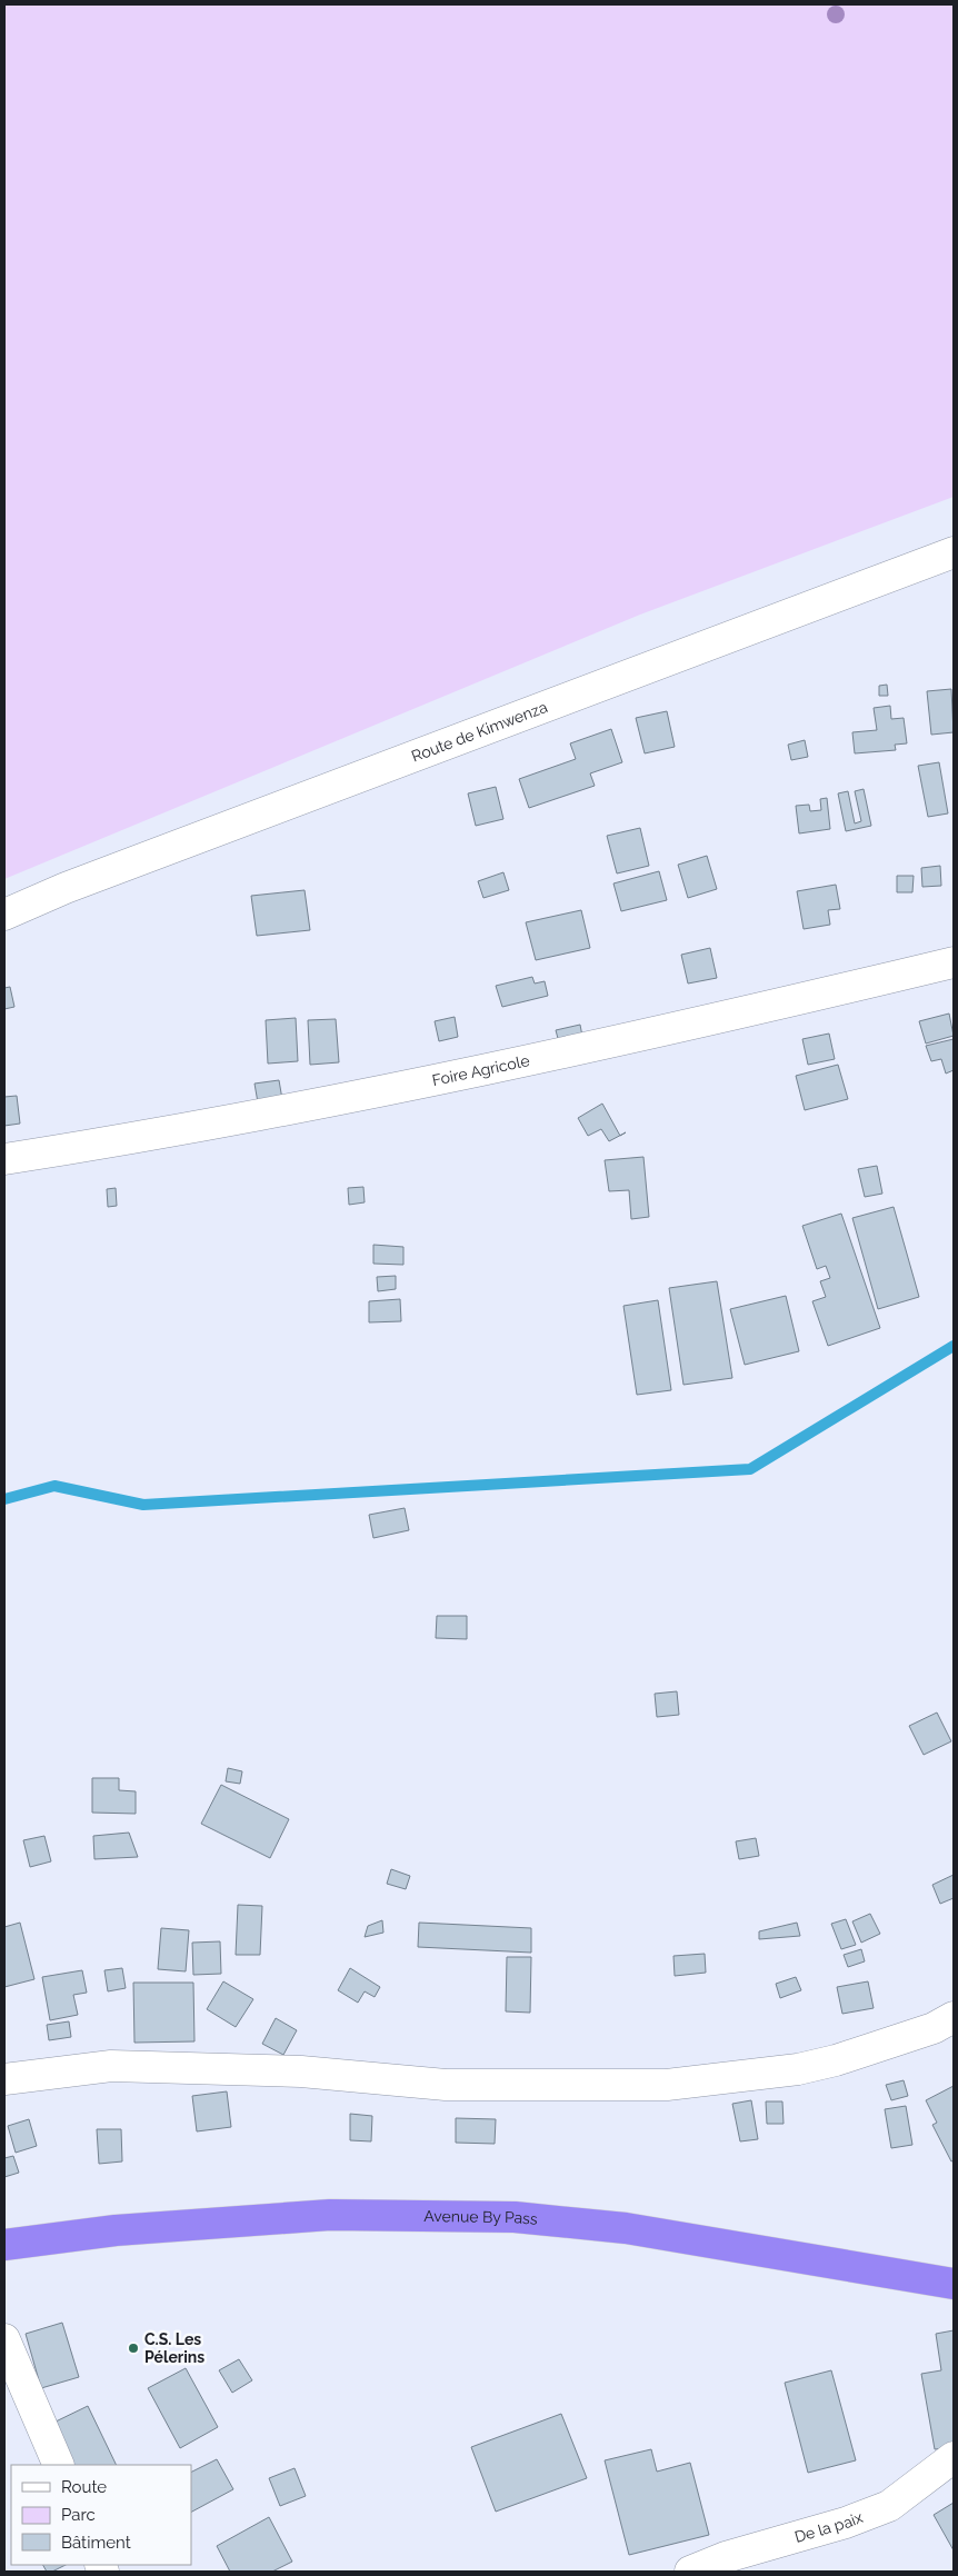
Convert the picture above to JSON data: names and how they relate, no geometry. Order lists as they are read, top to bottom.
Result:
{
  "streets": {
    "highway": ["Avenue By Pass"],
    "street": ["Route de Kimwenza", "Foire Agricole", "De la paix"]
  },
  "places": ["C.S. Les Pélerins"],
  "legend": ["Route", "Parc", "Bâtiment"]
}
